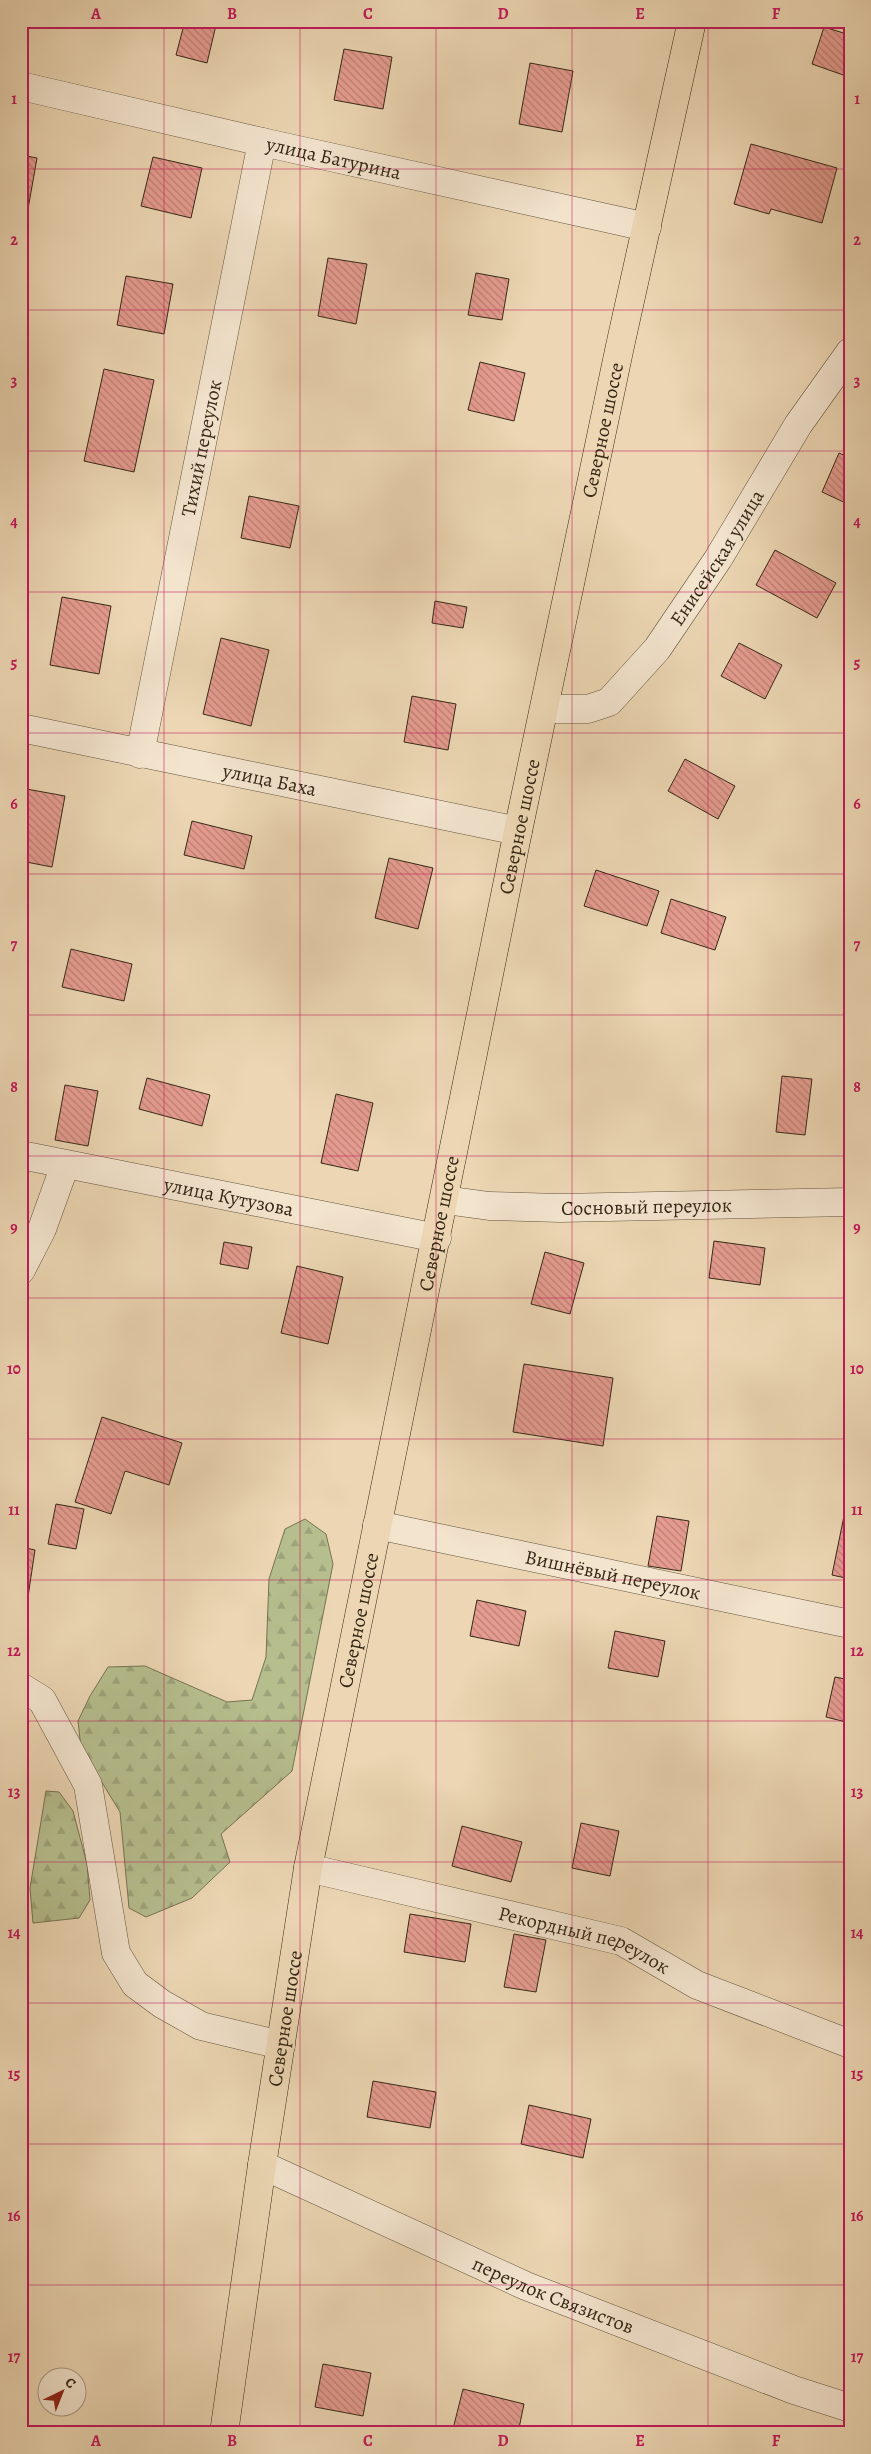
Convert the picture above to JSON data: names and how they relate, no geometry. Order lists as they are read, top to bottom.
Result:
{
  "streets": {
    "main road": ["Северное шоссе"],
    "street": [
      "улица Батурина",
      "Тихий переулок",
      "Енисейская улица",
      "улица Баха",
      "улица Кутузова",
      "Сосновый переулок",
      "Вишнёвый переулок",
      "Рекордный переулок",
      "переулок Связистов"
    ]
  },
  "crossings": [
    ["улица Батурина", "Северное шоссе"],
    ["улица Батурина", "Тихий переулок"],
    ["Северное шоссе", "Енисейская улица"],
    ["Северное шоссе", "улица Баха"],
    ["Северное шоссе", "улица Кутузова"],
    ["Северное шоссе", "Сосновый переулок"],
    ["Северное шоссе", "Вишнёвый переулок"],
    ["Северное шоссе", "Рекордный переулок"],
    ["Северное шоссе", "переулок Связистов"],
    ["Тихий переулок", "улица Баха"]
  ],
  "north": "top right",
  "grid": {
    "columns": [
      "A",
      "B",
      "C",
      "D",
      "E",
      "F"
    ],
    "rows": [
      "1",
      "2",
      "3",
      "4",
      "5",
      "6",
      "7",
      "8",
      "9",
      "10",
      "11",
      "12",
      "13",
      "14",
      "15",
      "16",
      "17"
    ]
  }
}
